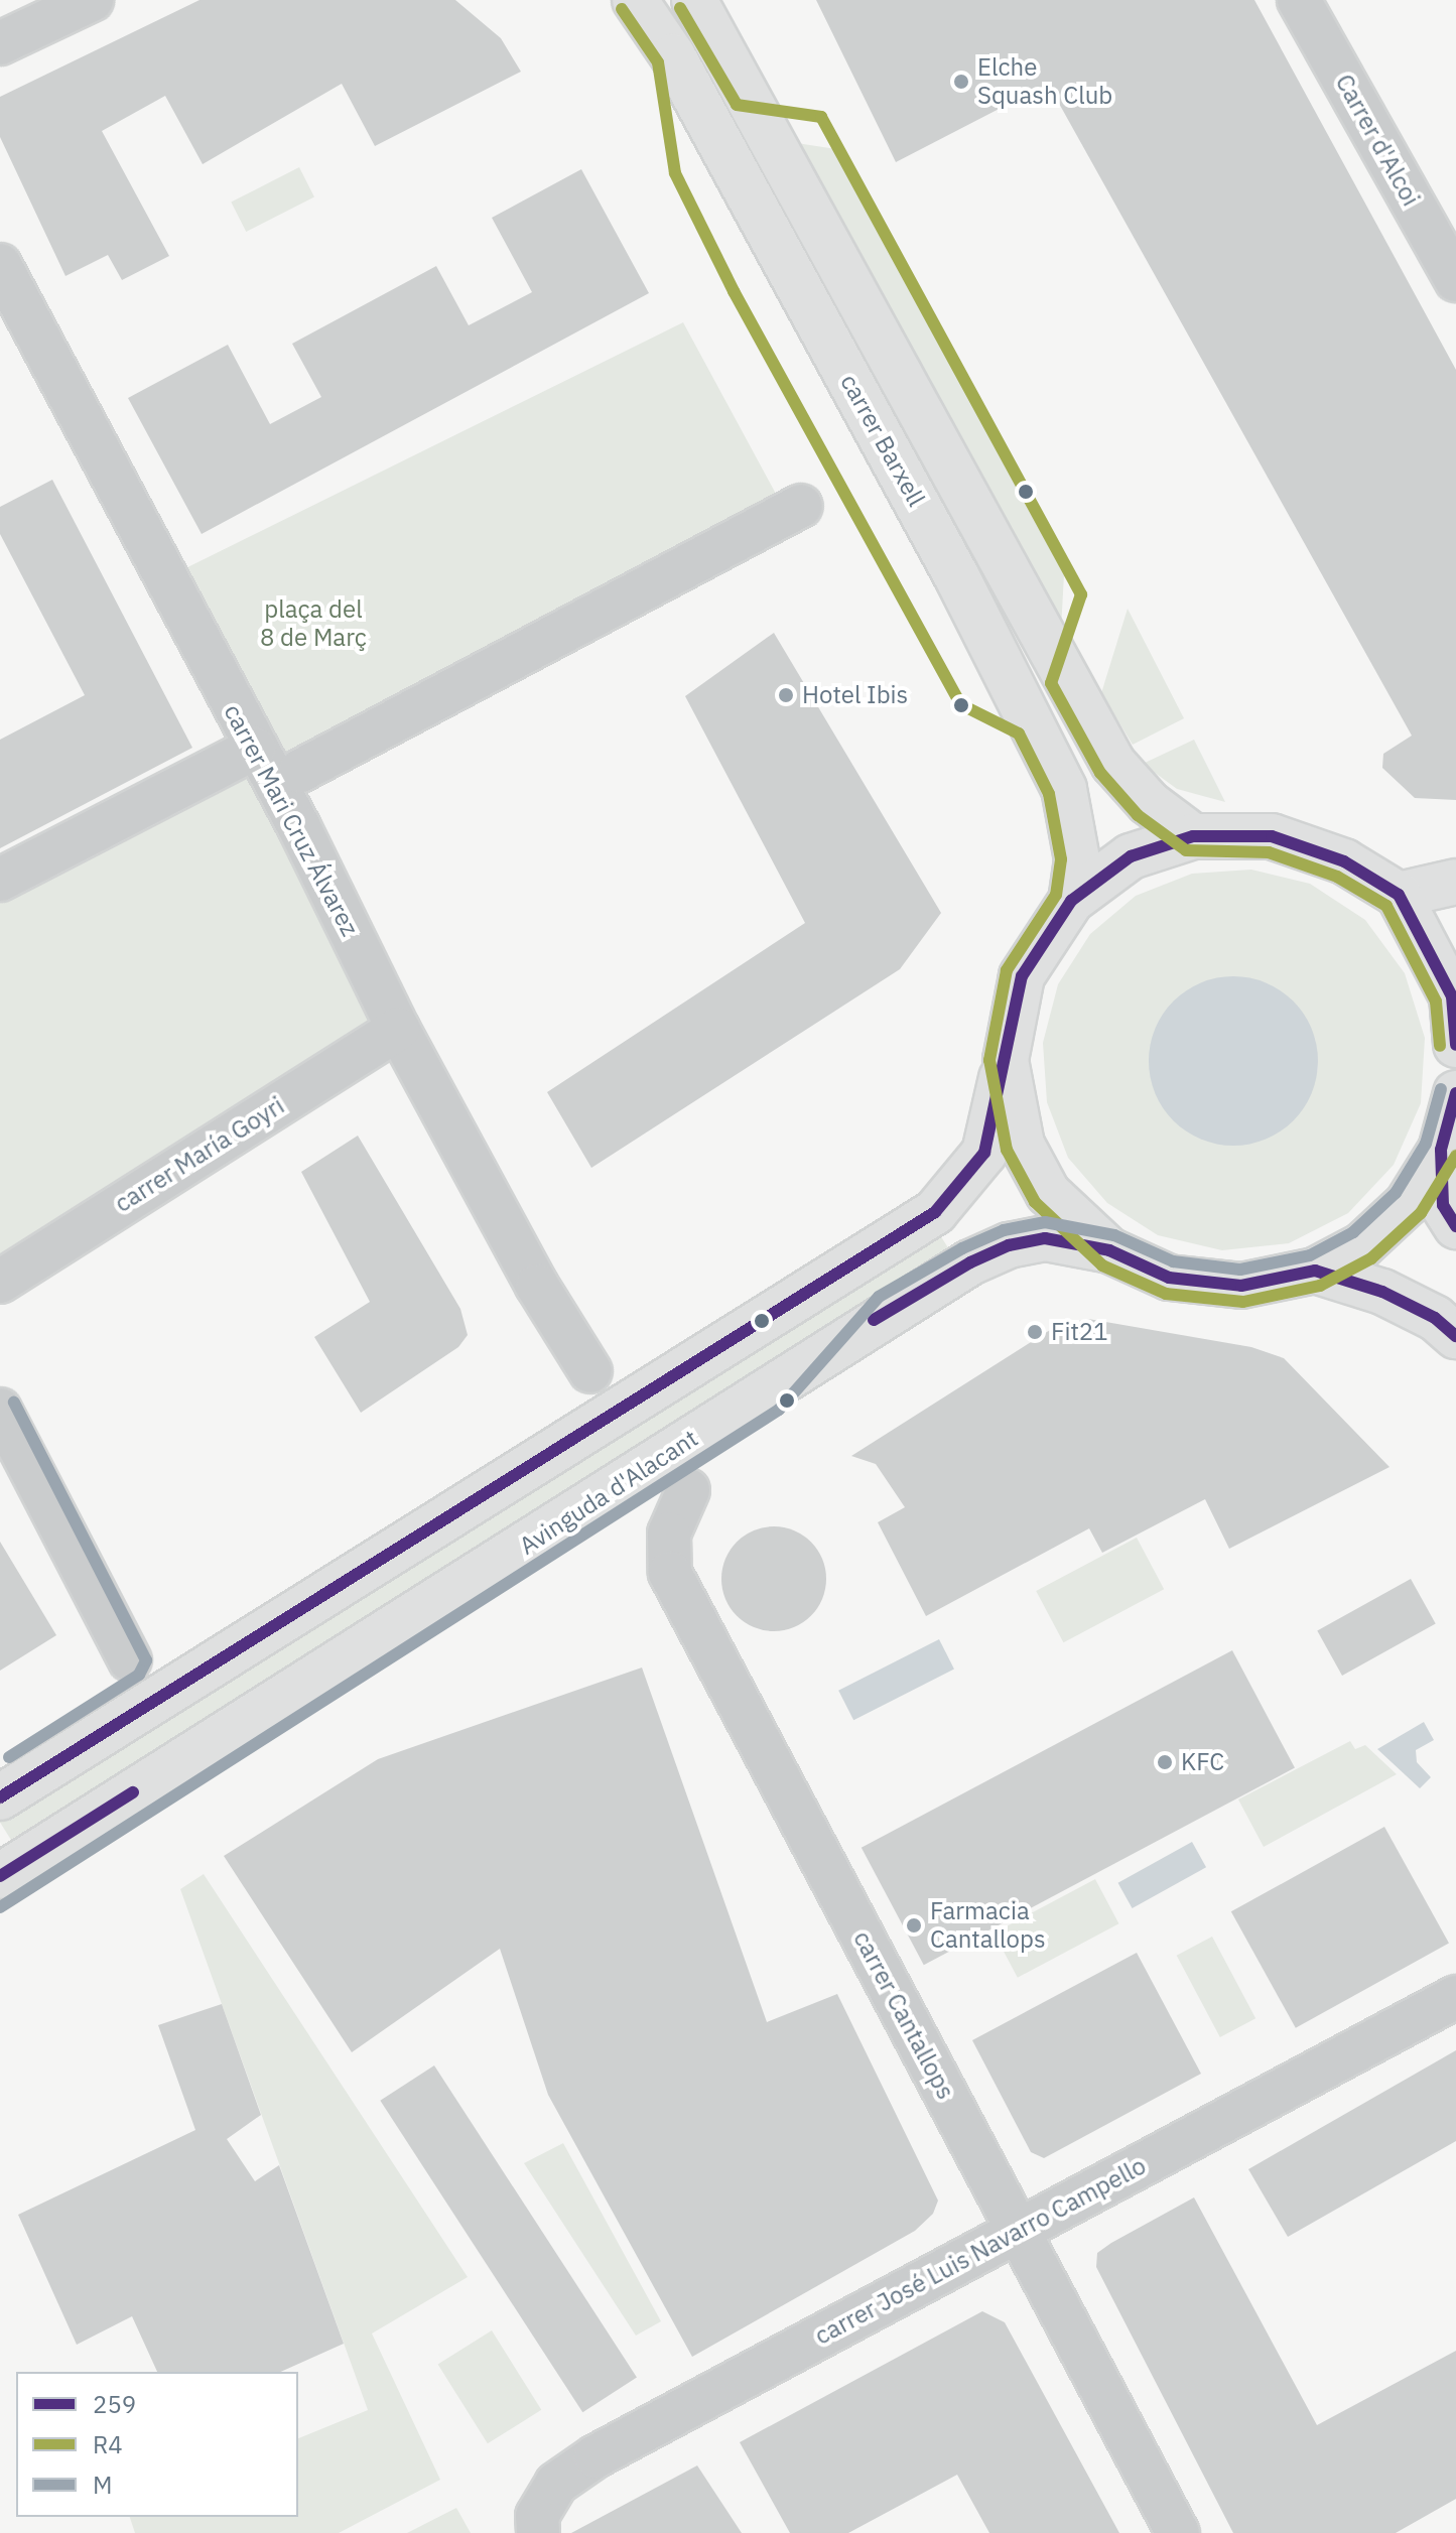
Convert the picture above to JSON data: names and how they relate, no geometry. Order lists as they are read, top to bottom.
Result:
{
  "streets": {
    "main road": ["carrer Barxell", "Avinguda d'Alacant"],
    "street": [
      "Carrer d'Alcoi",
      "carrer Mari Cruz Álvarez",
      "carrer María Goyri",
      "carrer Cantallops",
      "carrer José Luis Navarro Campello"
    ]
  },
  "crossings": [
    ["carrer Mari Cruz Álvarez", "carrer María Goyri"],
    ["carrer Cantallops", "carrer José Luis Navarro Campello"]
  ],
  "parks": ["plaça del 8 de Març"],
  "places": [
    "Elche Squash Club",
    "Hotel Ibis",
    "Fit21",
    "KFC",
    "Farmacia Cantallops"
  ],
  "lines": ["transit line R4", "transit line 259", "transit line M"],
  "legend": ["259", "R4", "M"]
}
